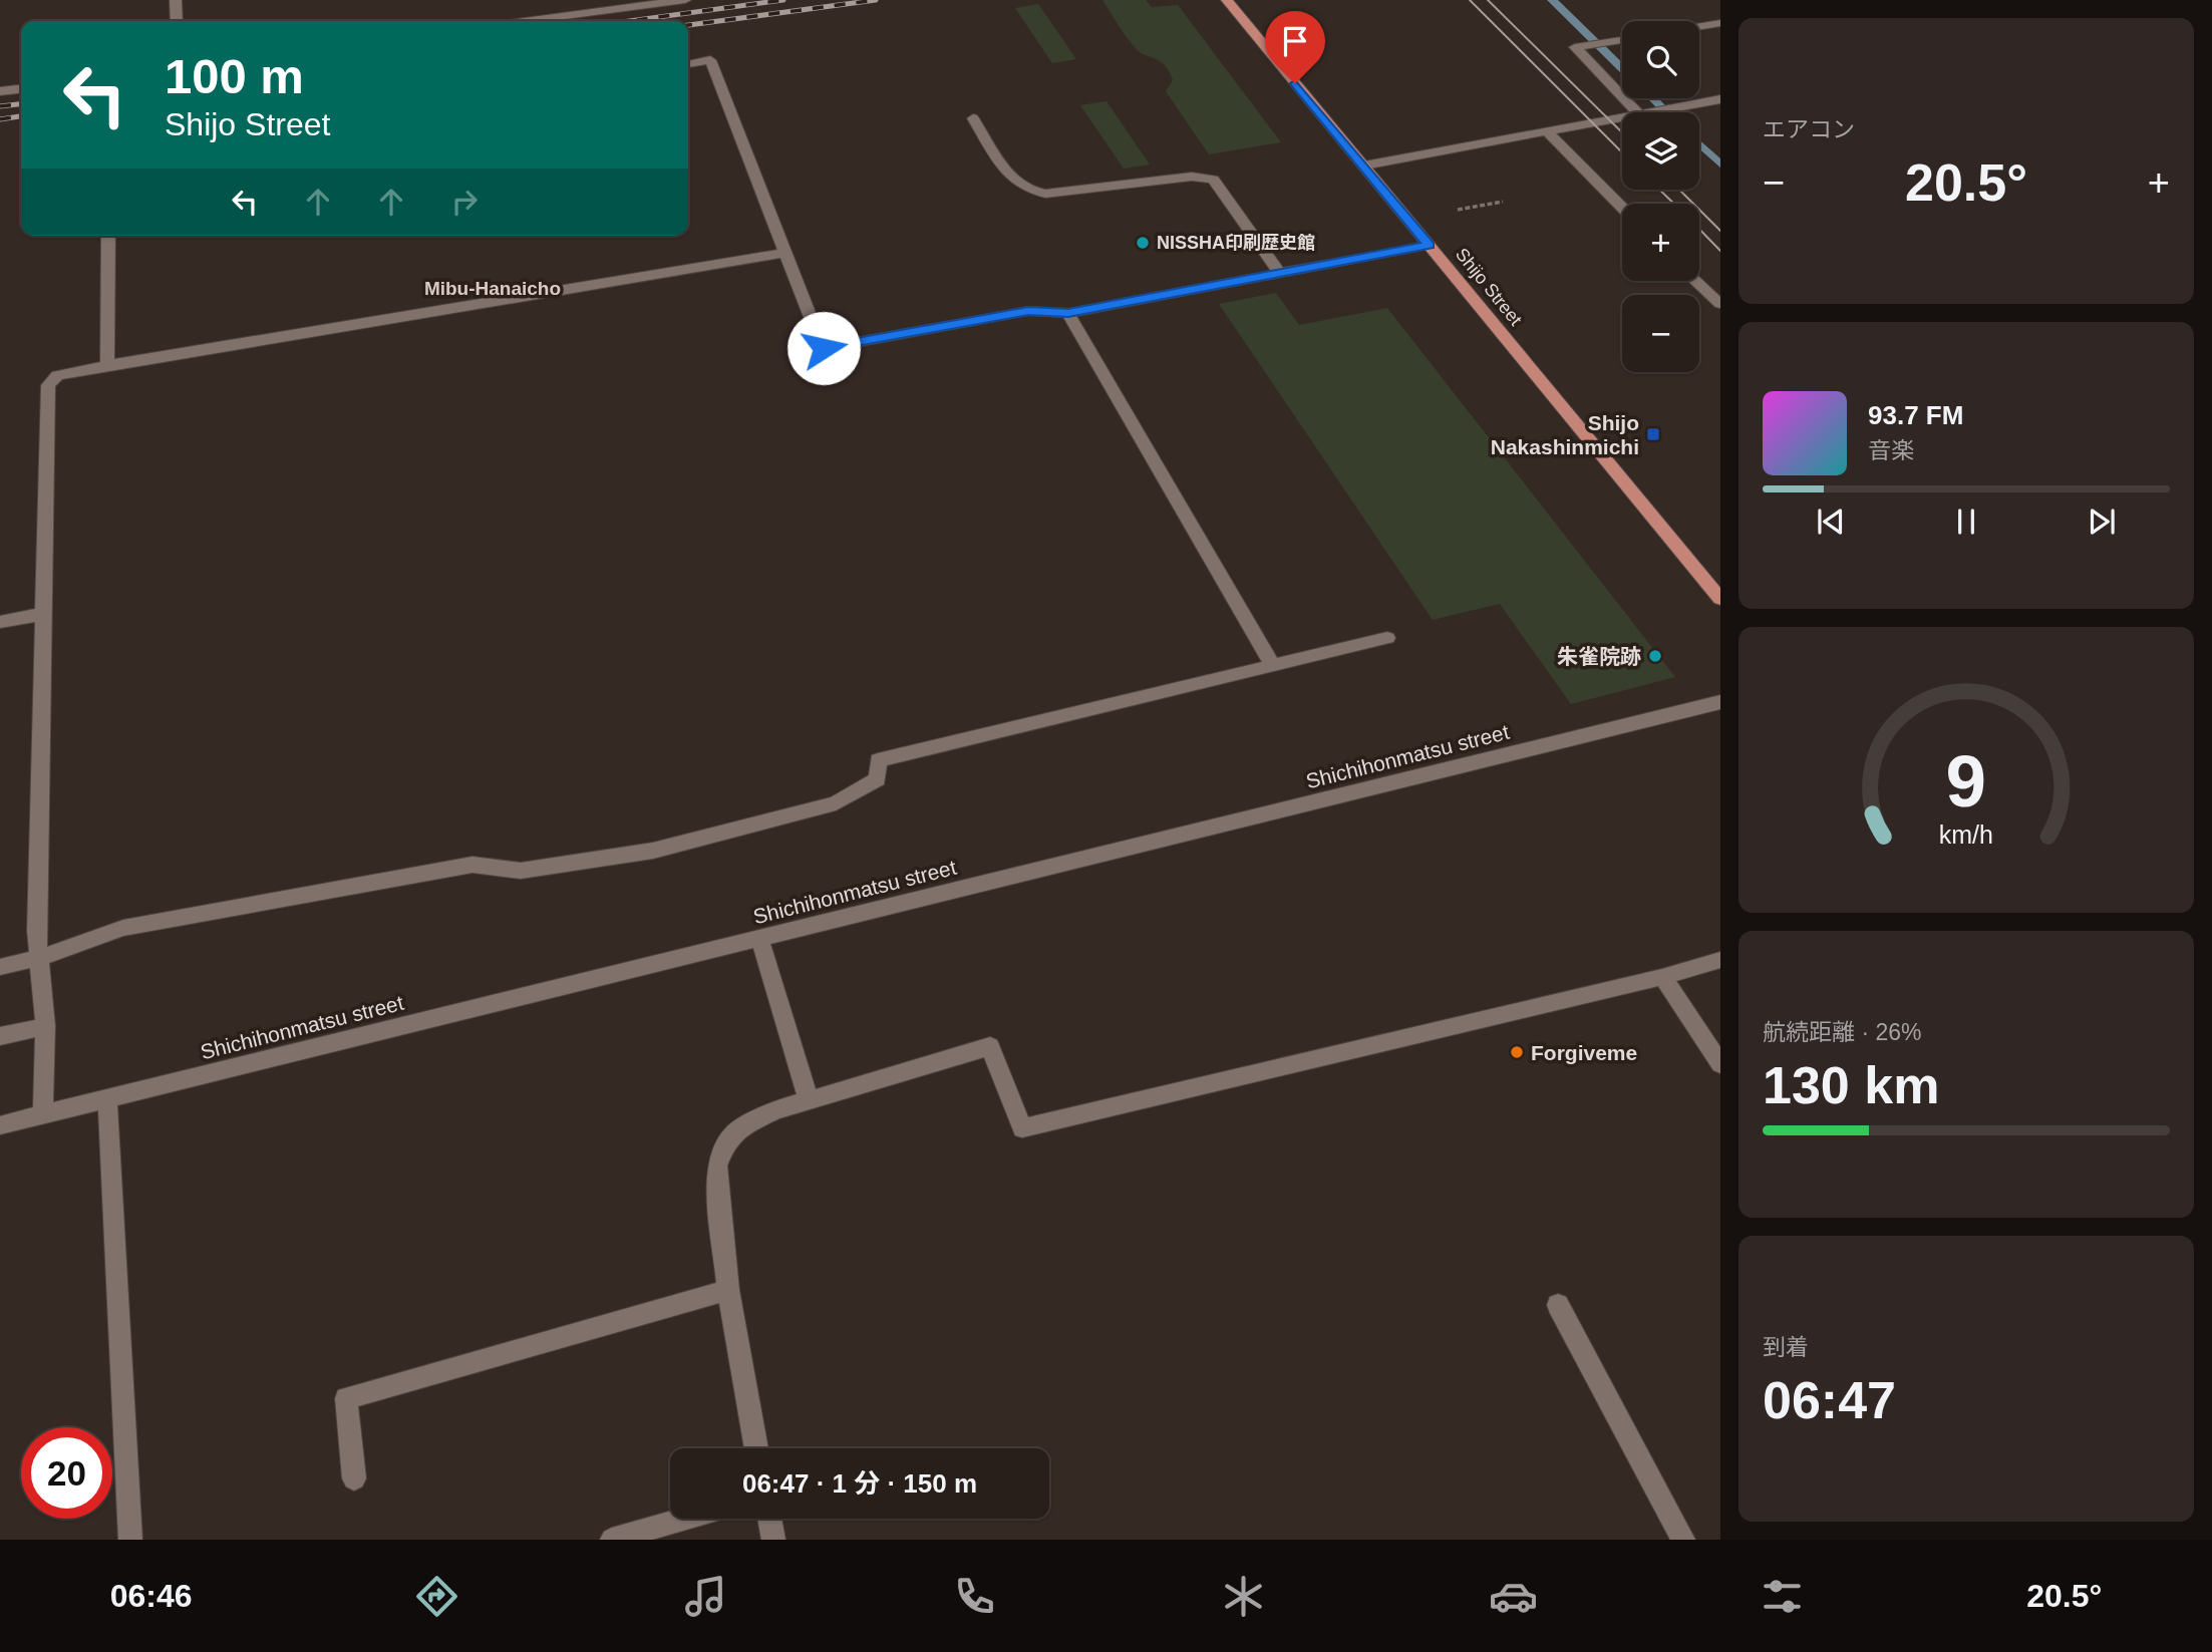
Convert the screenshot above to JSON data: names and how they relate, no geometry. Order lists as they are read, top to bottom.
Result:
{
  "streets": {
    "main road": ["Shijo Street"],
    "street": ["Shichihonmatsu street"]
  },
  "districts": ["Mibu-Hanaicho"],
  "places": {
    "other": ["NISSHA印刷歴史館", "朱雀院跡", "Forgiveme"],
    "transit": ["Shijo Nakashinmichi"]
  },
  "page": {
    "tile": [
      "エアコン",
      ["航続距離 · 26%", "130 km"],
      ["到着", "06:47"]
    ],
    "map_buttons": ["+", "−"],
    "turn": ["100 m", "Shijo Street"],
    "heat": ["−", "20.5°", "+"],
    "song": ["93.7 FM", "音楽"],
    "limit": "20",
    "trip": "06:47 · 1 分 · 150 m",
    "tabs": ["06:46", "20.5°"],
    "gauge": ["9", "km/h"]
  }
}
